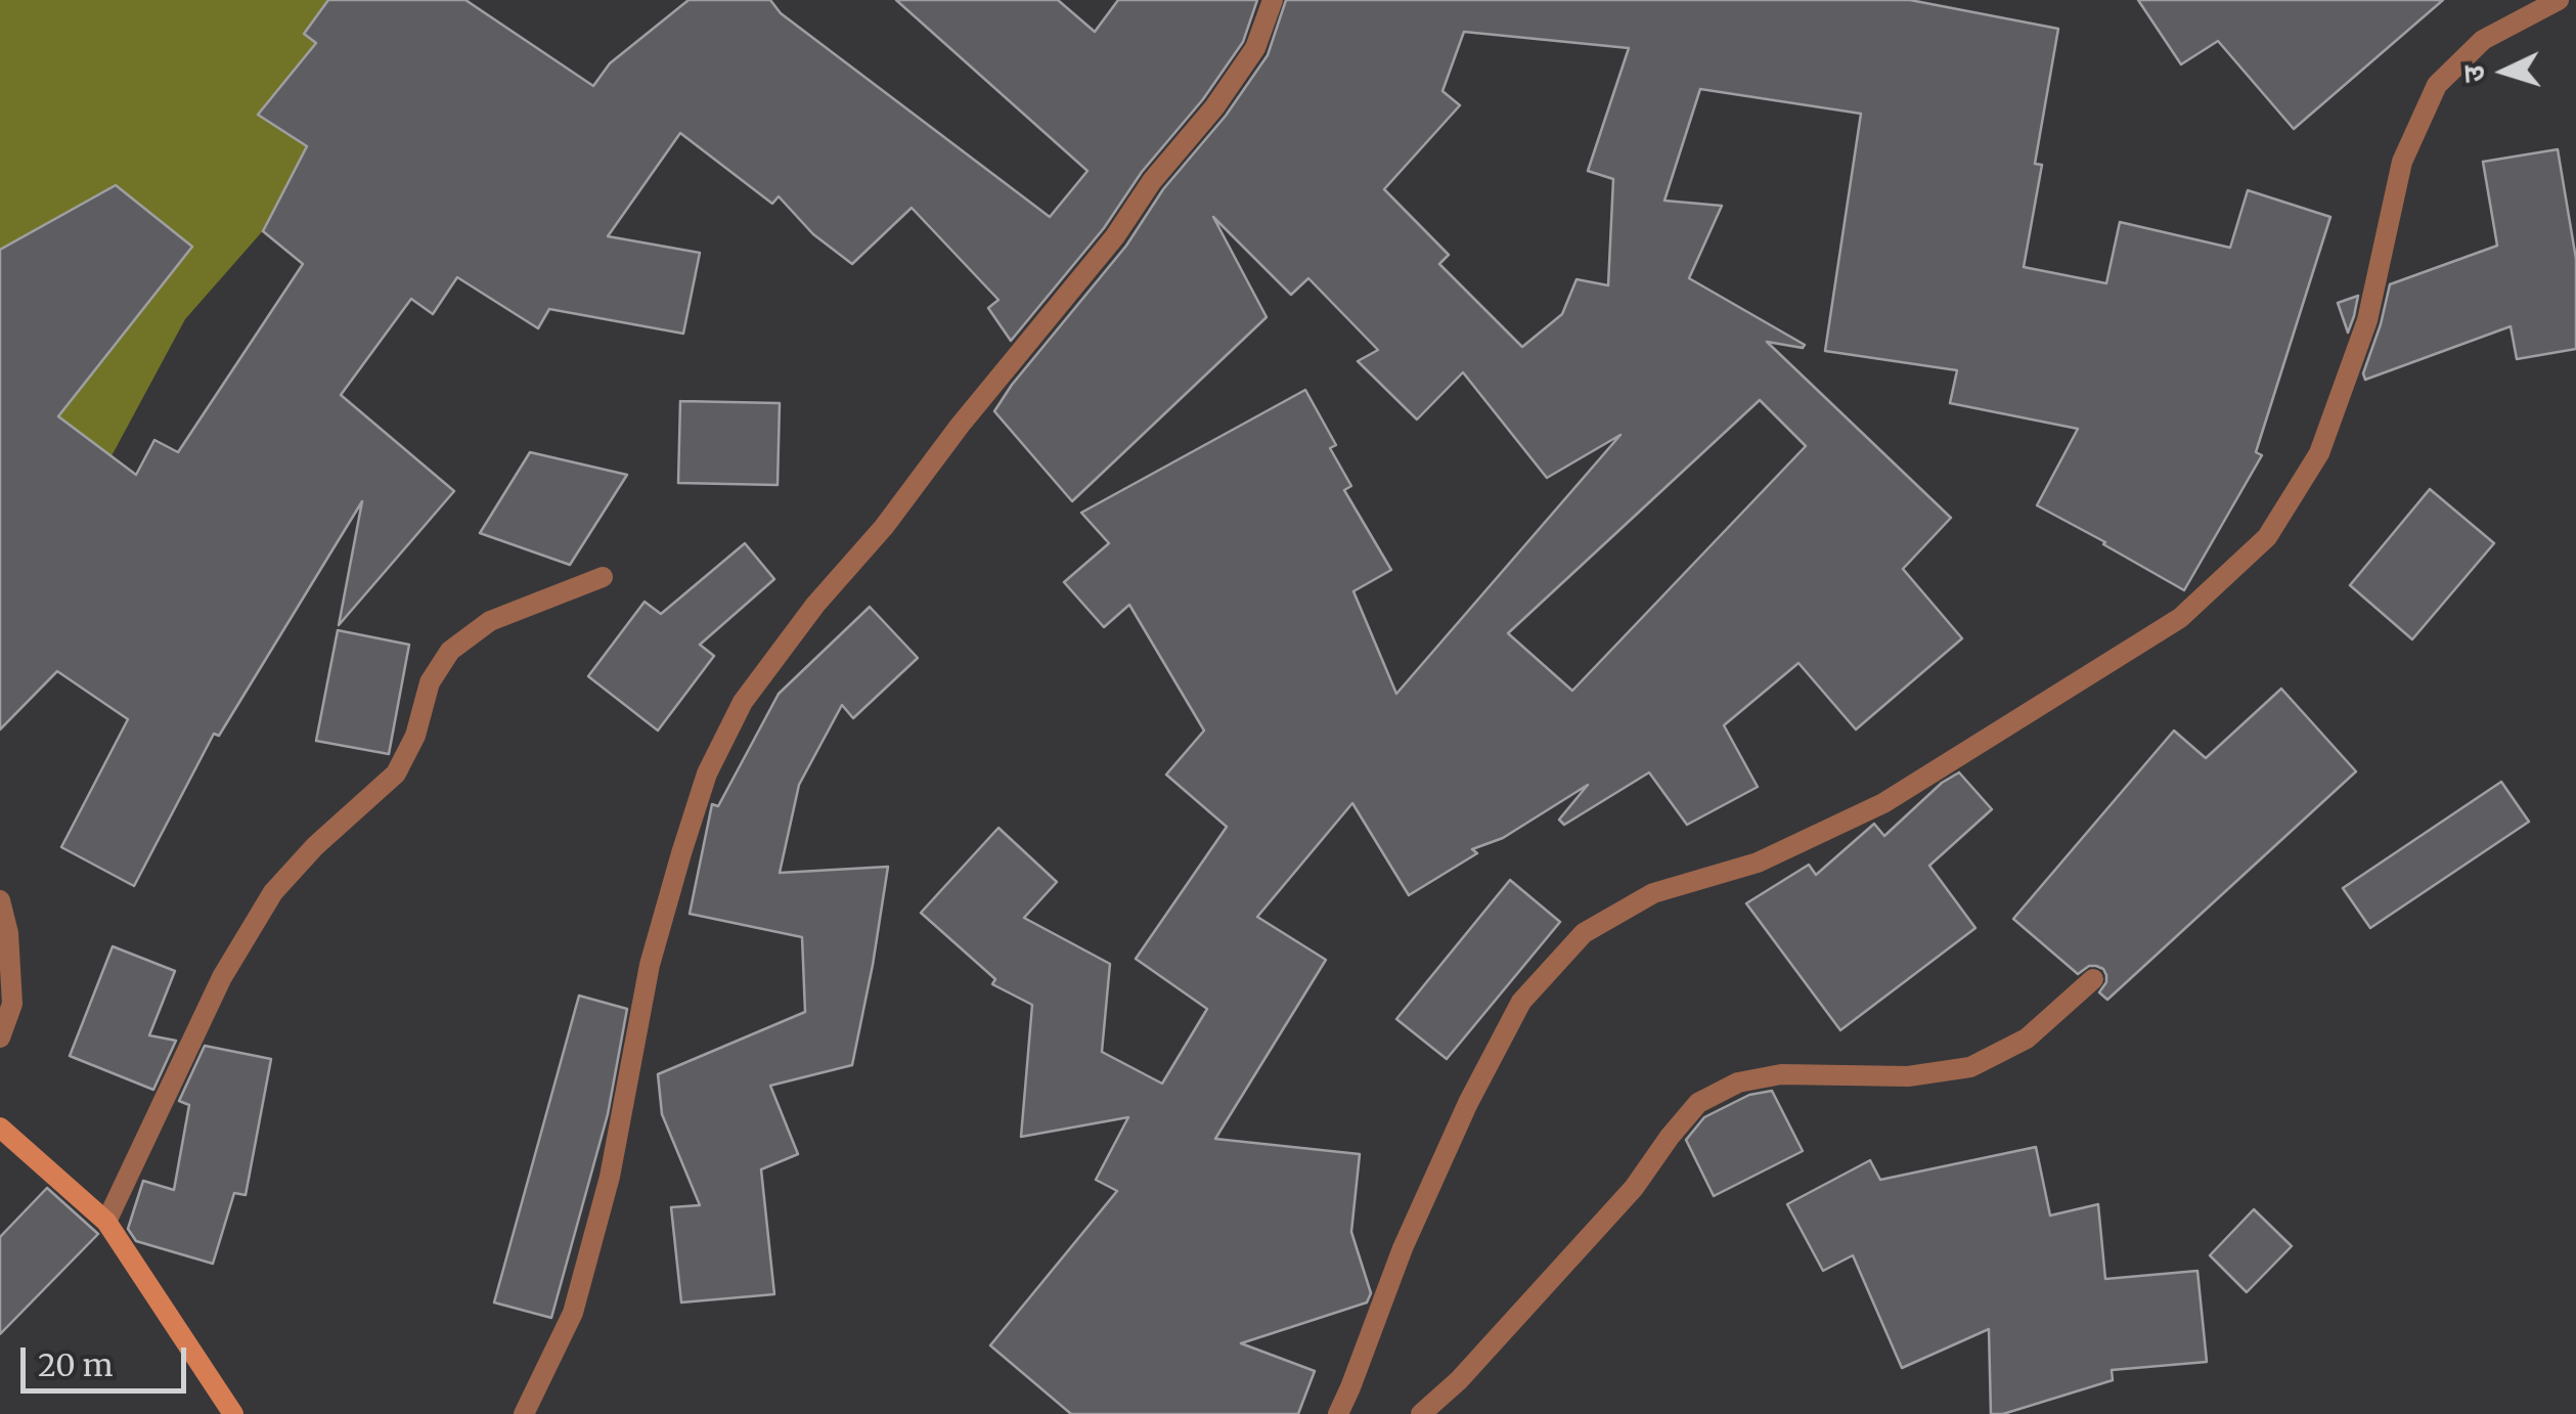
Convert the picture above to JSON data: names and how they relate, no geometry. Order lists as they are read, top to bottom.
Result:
{
  "scale_bar": "20 m",
  "north": "left"
}
